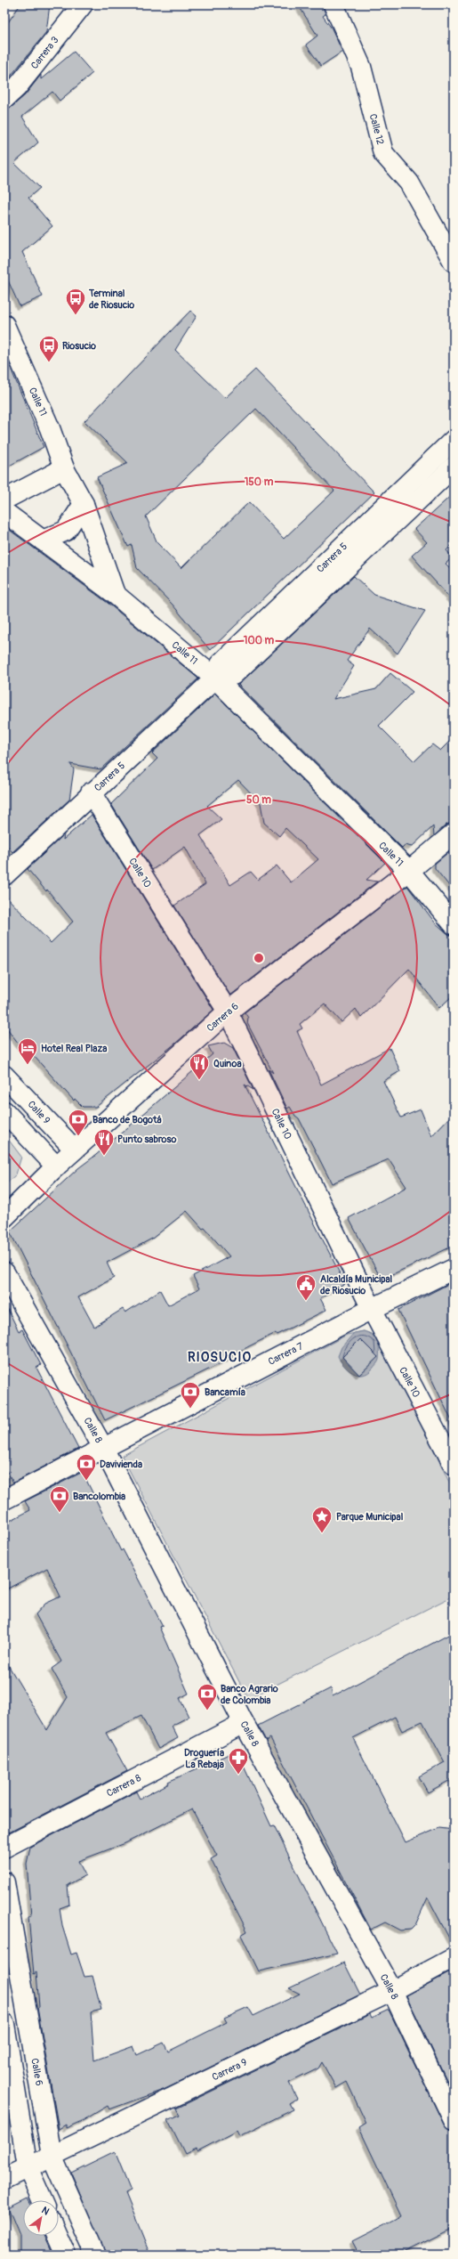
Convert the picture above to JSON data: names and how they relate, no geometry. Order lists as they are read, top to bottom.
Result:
{
  "streets": {
    "street": [
      "Carrera 3",
      "Calle 12",
      "Calle 11",
      "Carrera 5",
      "Calle 10",
      "Carrera 6",
      "Calle 9",
      "Carrera 7",
      "Calle 8",
      "Carrera 8",
      "Carrera 9",
      "Calle 6"
    ]
  },
  "crossings": [
    ["Calle 11", "Carrera 5"],
    ["Calle 11", "Carrera 6"],
    ["Carrera 5", "Calle 10"],
    ["Calle 10", "Carrera 6"],
    ["Calle 10", "Carrera 7"],
    ["Carrera 6", "Calle 9"],
    ["Carrera 7", "Calle 8"],
    ["Calle 8", "Carrera 8"],
    ["Calle 8", "Carrera 9"],
    ["Carrera 9", "Calle 6"]
  ],
  "districts": ["RIOSUCIO"],
  "places": {
    "bus stop": ["Terminal de Riosucio", "Riosucio"],
    "hotel": ["Hotel Real Plaza"],
    "restaurant": ["Quinoa", "Punto sabroso"],
    "bank": [
      "Banco de Bogotá",
      "Bancamía",
      "Davivienda",
      "Bancolombia",
      "Banco Agrario de Colombia"
    ],
    "public building": ["Alcaldía Municipal de Riosucio"],
    "place": ["Parque Municipal"],
    "pharmacy": ["Droguería La Rebaja"]
  },
  "north": "top right",
  "rings": ["150 m", "100 m", "50 m"]
}
